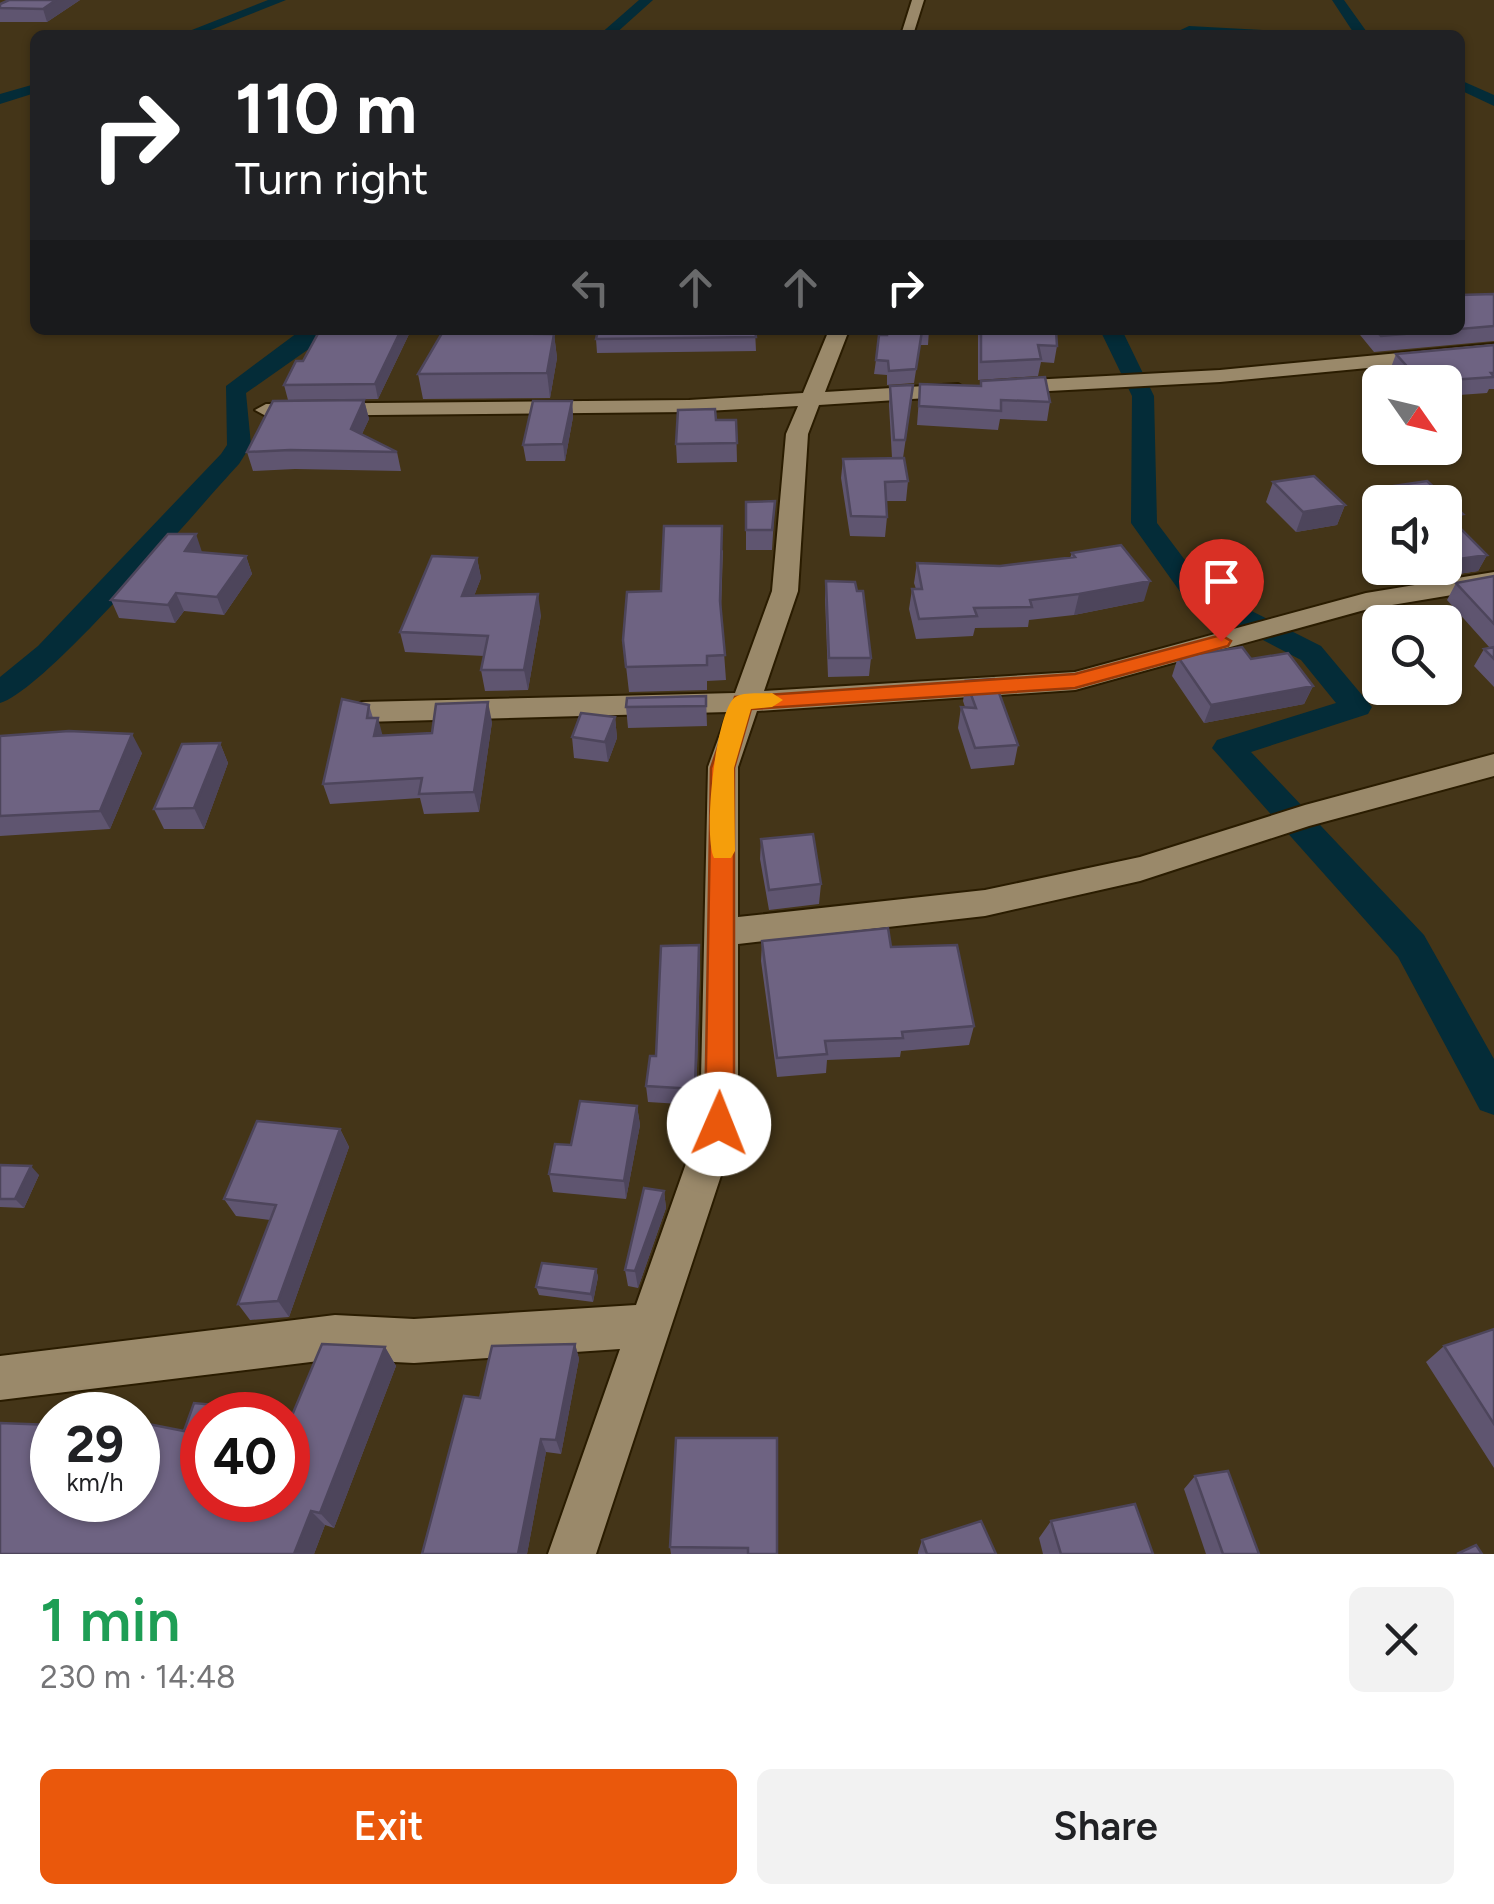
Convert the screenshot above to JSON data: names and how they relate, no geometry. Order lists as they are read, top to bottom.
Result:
{
  "north": "bottom right",
  "page": {
    "turn": ["110 m", "Turn right"],
    "speed": "29 km/h",
    "limit": "40",
    "heading": ["1 min", "230 m · 14:48"],
    "buttons": ["Exit", "Share"]
  }
}
